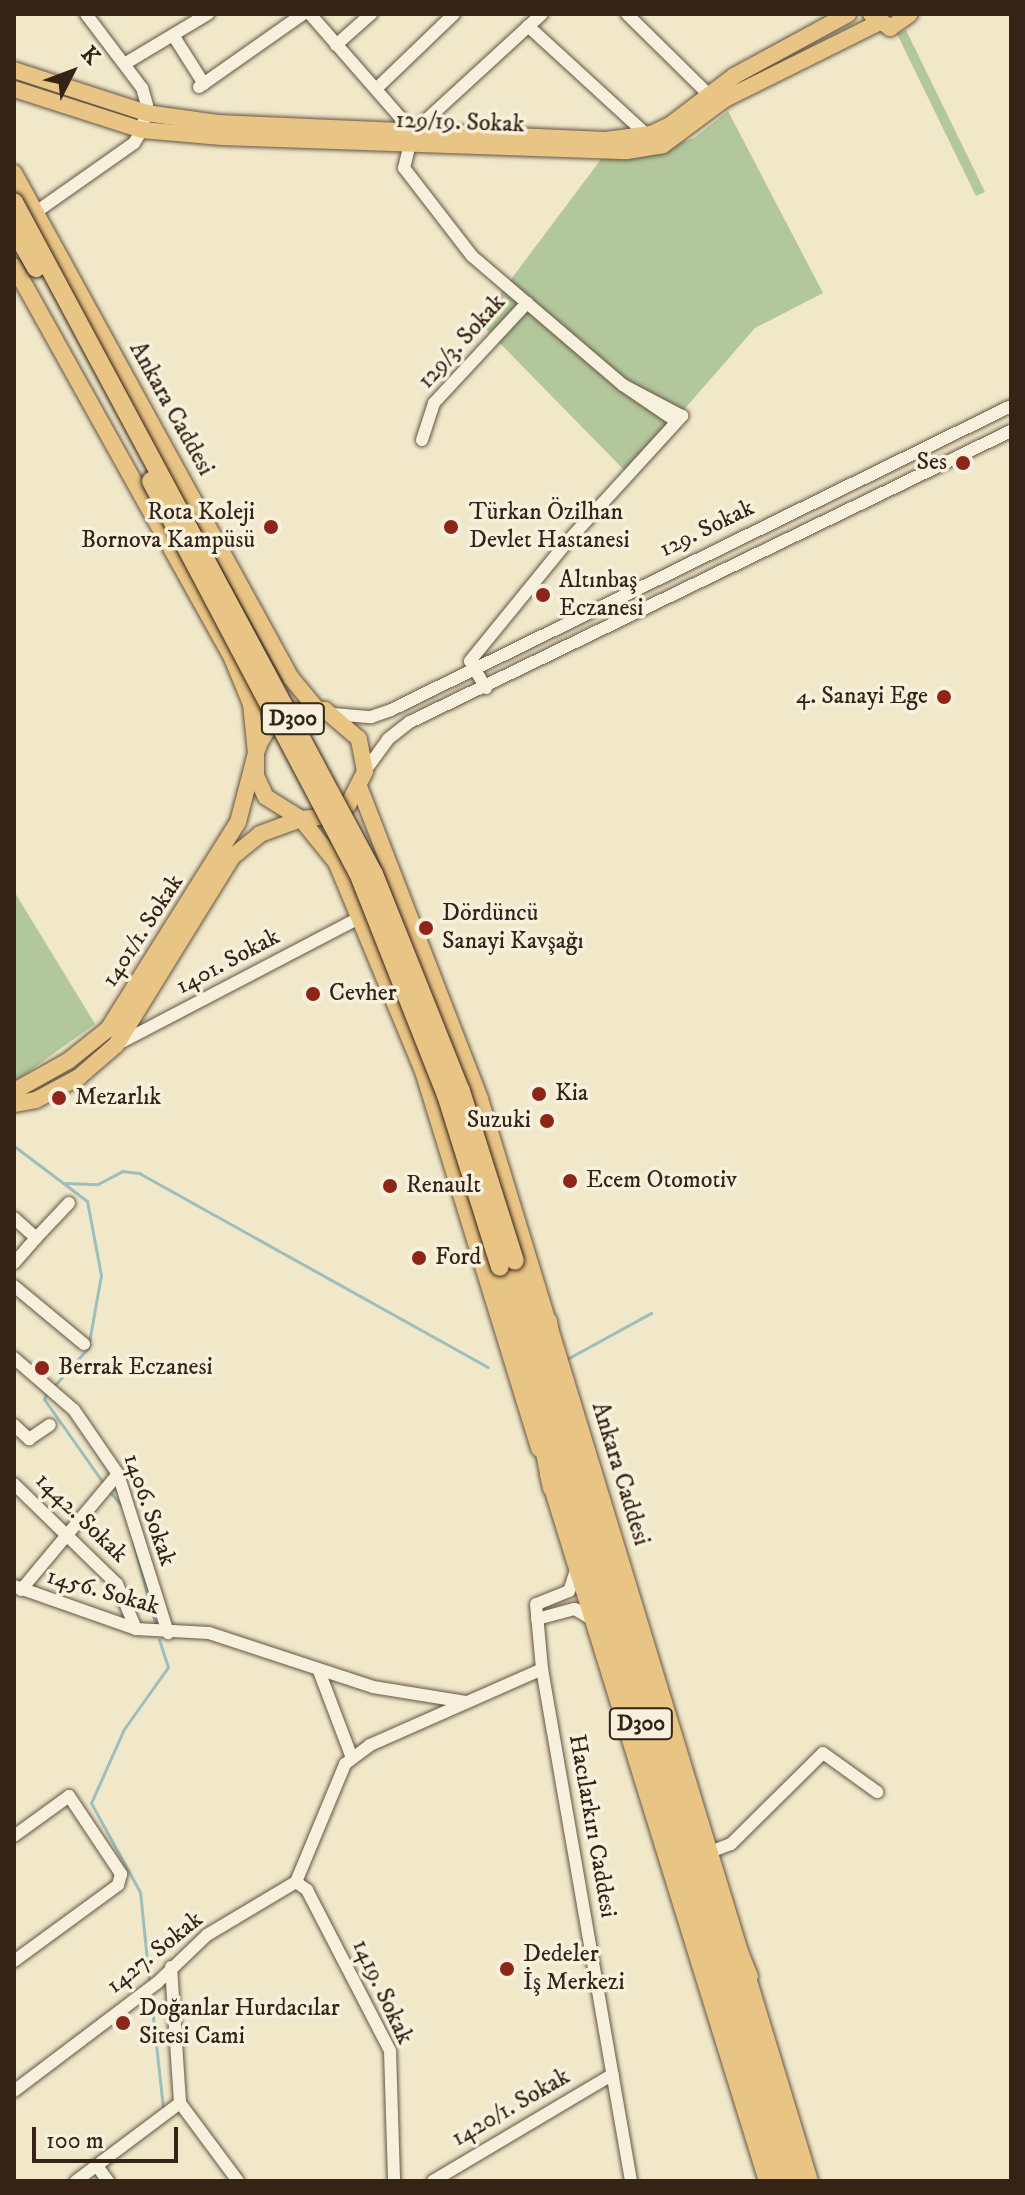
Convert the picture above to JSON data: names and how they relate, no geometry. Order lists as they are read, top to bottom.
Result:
{
  "streets": {
    "highway": ["Ankara Caddesi", "D300"],
    "main road": ["129/19. Sokak", "1401/1. Sokak"],
    "street": [
      "129/3. Sokak",
      "129. Sokak",
      "1401. Sokak",
      "1406. Sokak",
      "1442. Sokak",
      "1456. Sokak",
      "Hacılarkırı Caddesi",
      "1427. Sokak",
      "1419. Sokak",
      "1420/1. Sokak"
    ]
  },
  "crossings": [
    ["129/3. Sokak", "129. Sokak"],
    ["Ankara Caddesi", "129. Sokak"],
    ["Ankara Caddesi", "1401/1. Sokak"],
    ["129. Sokak", "1401/1. Sokak"],
    ["1401/1. Sokak", "1401. Sokak"],
    ["1406. Sokak", "1456. Sokak"],
    ["1442. Sokak", "1456. Sokak"],
    ["Hacılarkırı Caddesi", "1420/1. Sokak"],
    ["1427. Sokak", "1419. Sokak"]
  ],
  "places": [
    "Ses",
    "Rota Koleji Bornova Kampüsü",
    "Türkan Özilhan Devlet Hastanesi",
    "Altınbaş Eczanesi",
    "4. Sanayi Ege",
    "Dördüncü Sanayi Kavşağı",
    "Cevher",
    "Kia",
    "Mezarlık",
    "Suzuki",
    "Ecem Otomotiv",
    "Renault",
    "Ford",
    "Berrak Eczanesi",
    "Dedeler İş Merkezi",
    "Doğanlar Hurdacılar Sitesi Cami"
  ],
  "scale_bar": "100 m",
  "north": "top right"
}
